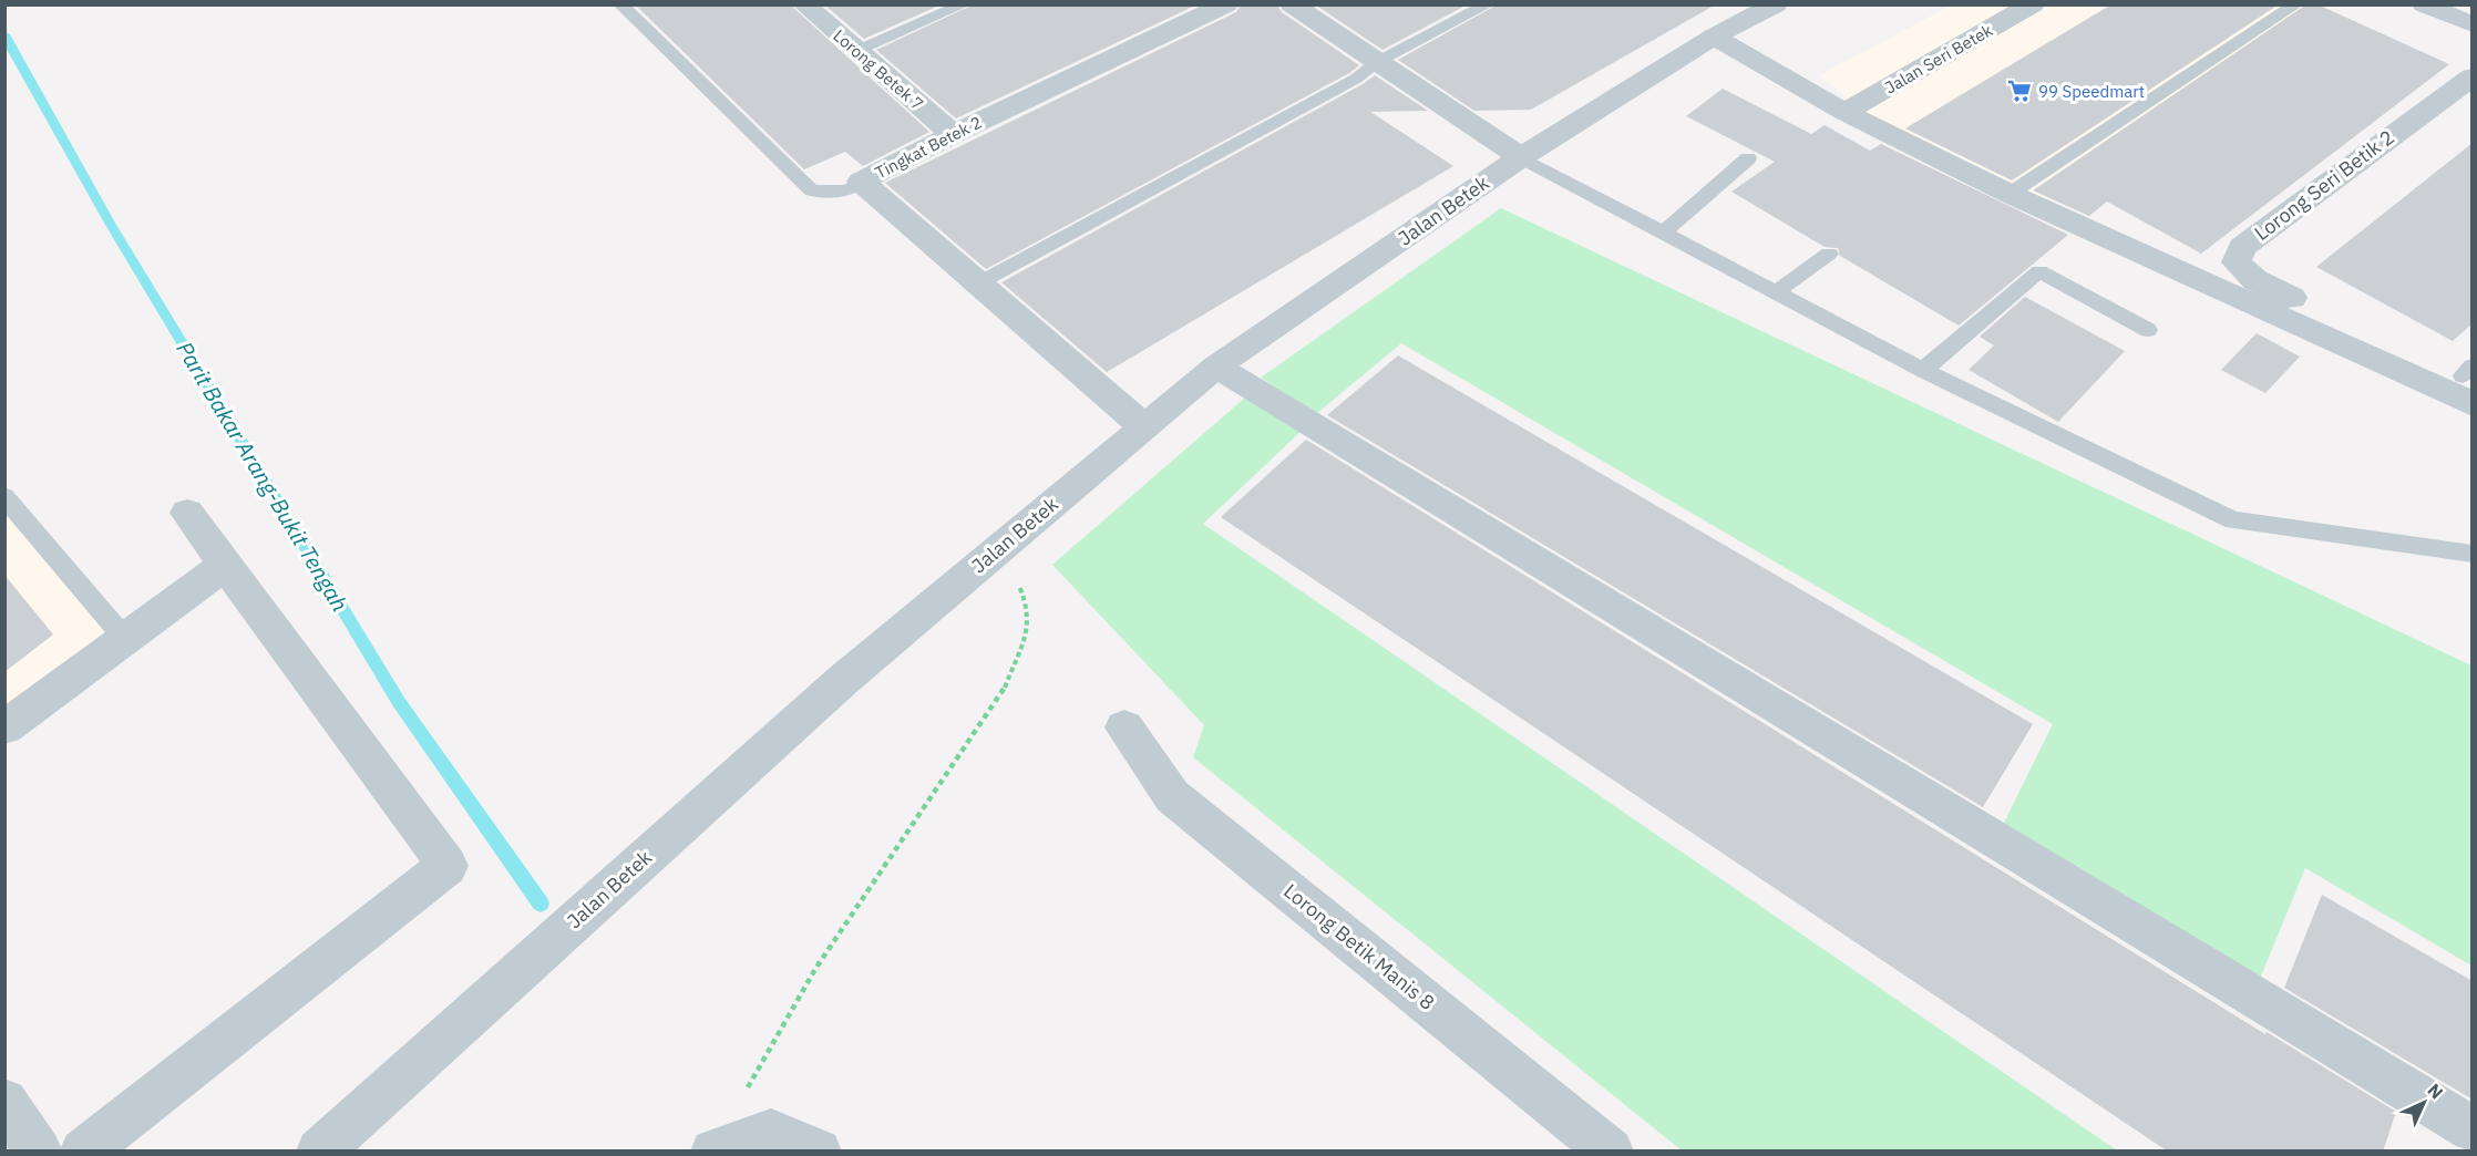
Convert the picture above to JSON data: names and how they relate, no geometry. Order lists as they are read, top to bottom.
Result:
{
  "streets": {
    "street": [
      "Jalan Seri Betek",
      "Lorong Betek 7",
      "Tingkat Betek 2",
      "Lorong Seri Betik 2",
      "Jalan Betek",
      "Lorong Betik Manis 8"
    ]
  },
  "crossings": [
    ["Lorong Betek 7", "Tingkat Betek 2"],
    ["Tingkat Betek 2", "Jalan Betek"]
  ],
  "water": ["Parit Bakar Arang-Bukit Tengah"],
  "places": {
    "supermarket": ["99 Speedmart"]
  },
  "north": "top right"
}
